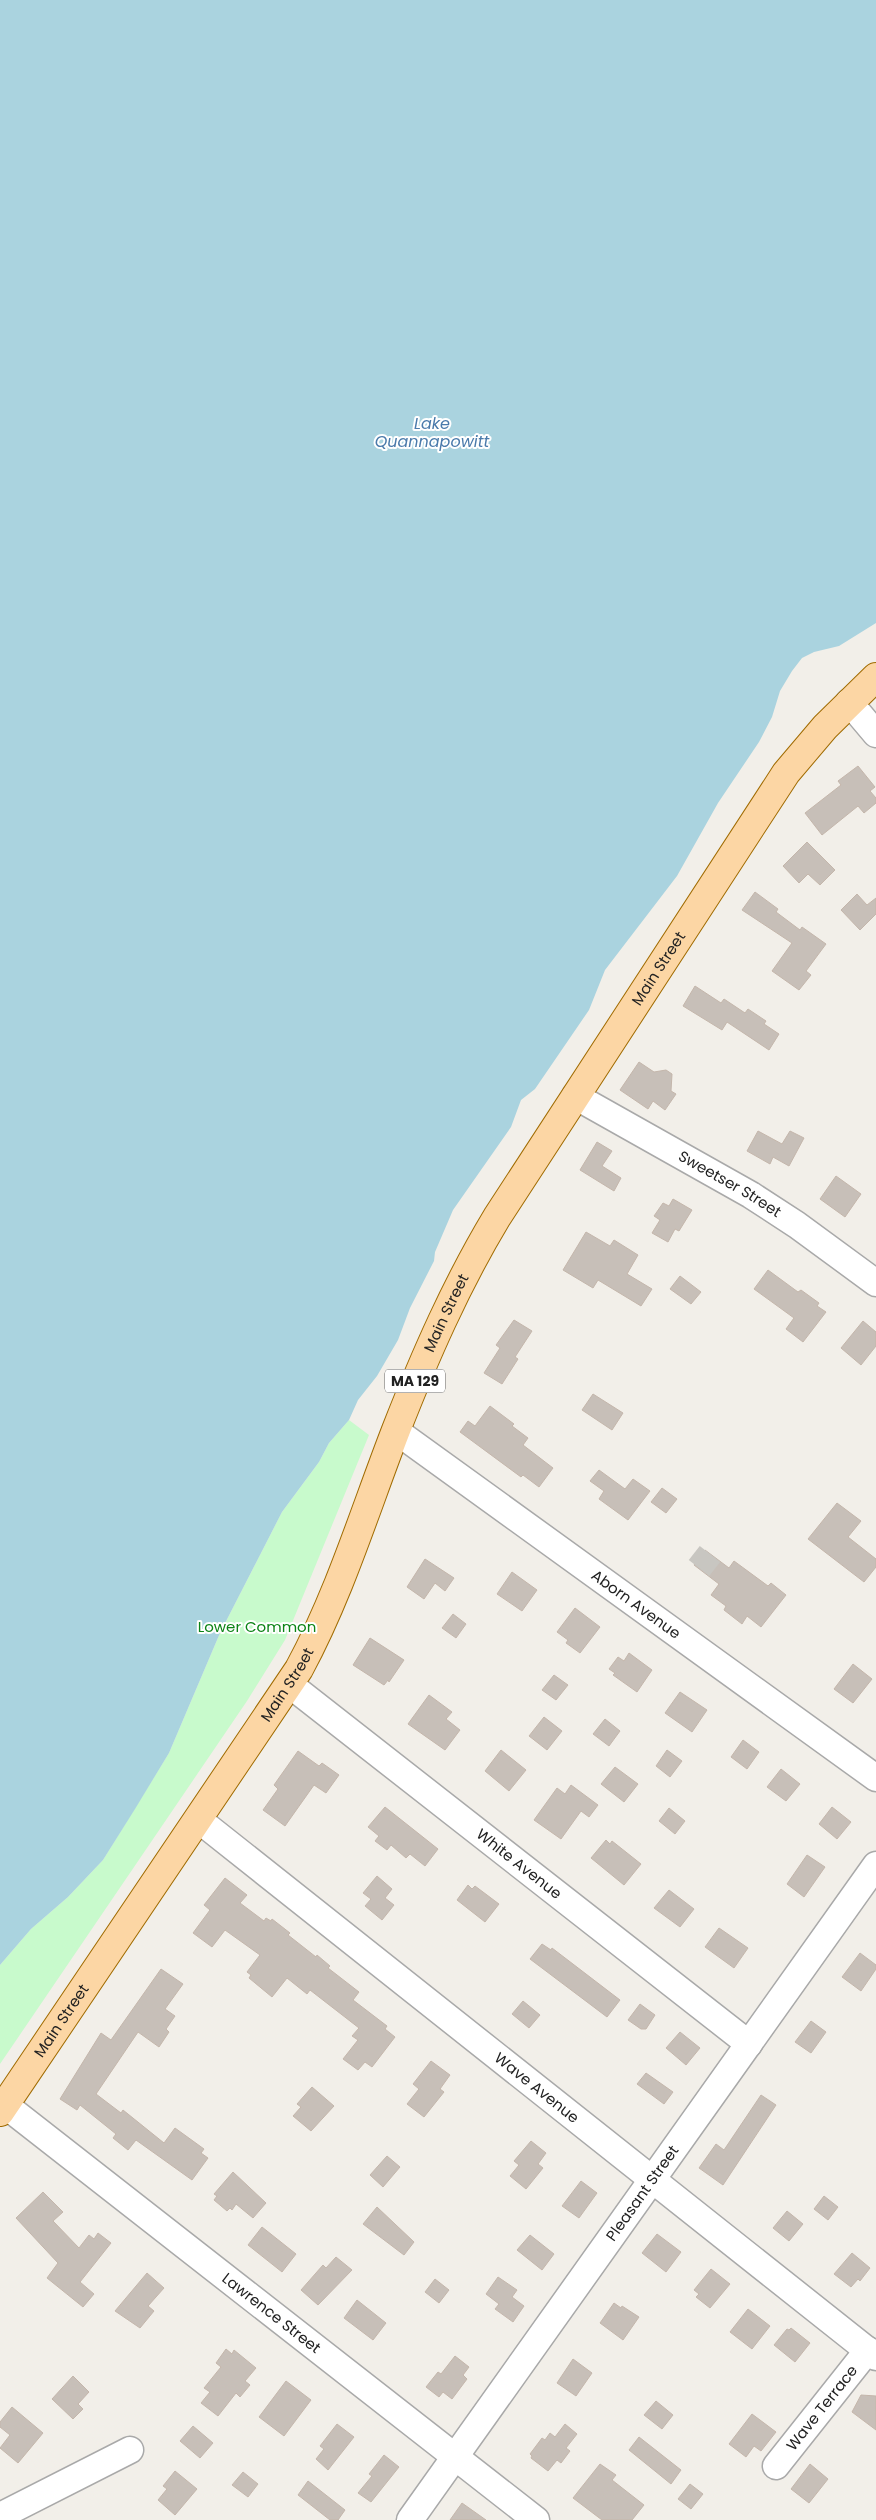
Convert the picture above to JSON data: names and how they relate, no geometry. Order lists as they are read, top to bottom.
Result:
{
  "streets": {
    "main road": ["Main Street", "MA 129"],
    "street": [
      "Sweetser Street",
      "Aborn Avenue",
      "White Avenue",
      "Wave Avenue",
      "Pleasant Street",
      "Lawrence Street",
      "Wave Terrace"
    ]
  },
  "crossings": [
    ["Main Street", "Sweetser Street"],
    ["Main Street", "Aborn Avenue"],
    ["Main Street", "White Avenue"],
    ["Main Street", "Wave Avenue"],
    ["Main Street", "Lawrence Street"],
    ["White Avenue", "Pleasant Street"],
    ["Wave Avenue", "Pleasant Street"],
    ["Wave Avenue", "Wave Terrace"],
    ["Pleasant Street", "Lawrence Street"]
  ],
  "water": ["Lake Quannapowitt"],
  "parks": ["Lower Common"]
}
